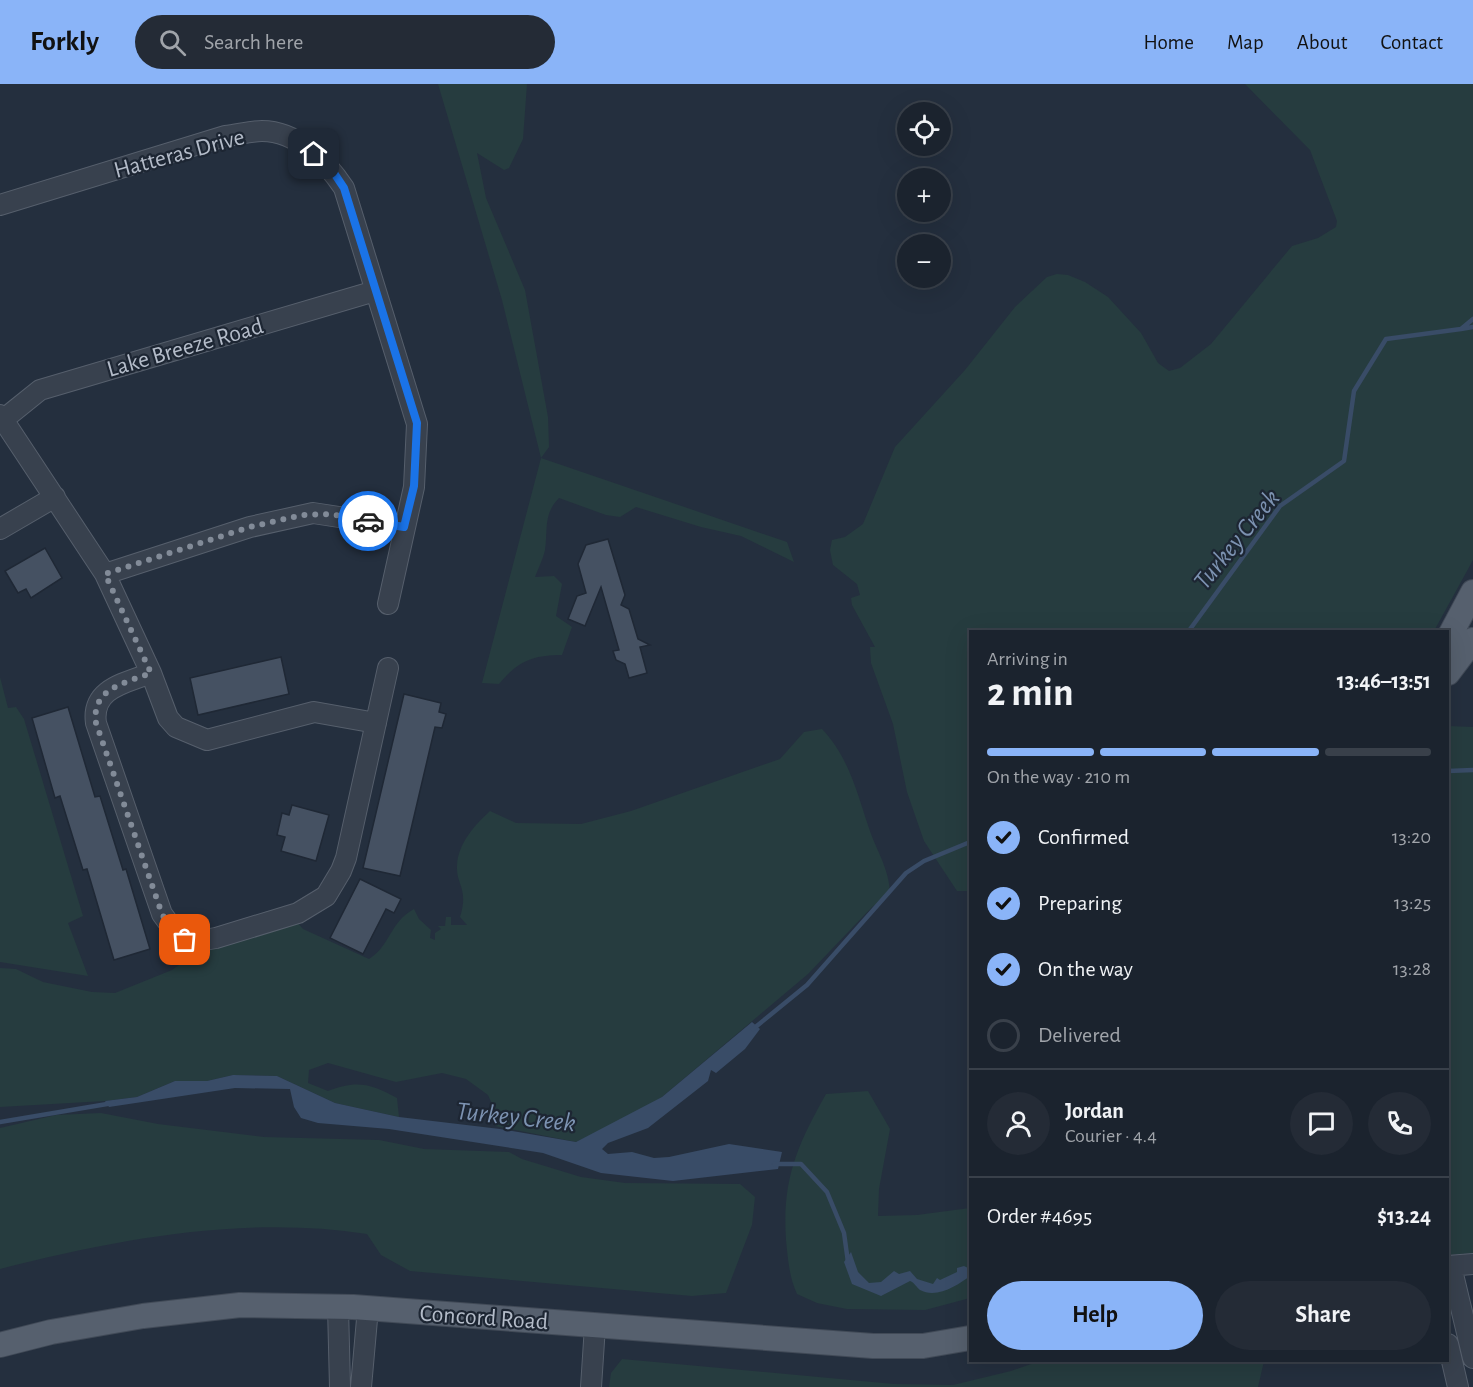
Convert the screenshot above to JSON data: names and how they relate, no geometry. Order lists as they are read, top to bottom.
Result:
{
  "streets": {
    "main road": ["Concord Road"],
    "street": ["Hatteras Drive", "Lake Breeze Road"]
  },
  "crossings": [
    ["Hatteras Drive", "Lake Breeze Road"]
  ],
  "water": ["Turkey Creek"],
  "page": {
    "header": "Forkly",
    "search": "Search here",
    "nav": [
      "Home",
      "Map",
      "About",
      "Contact"
    ],
    "map_buttons": ["+", "−"],
    "heading": ["2 min", "Arriving in", "13:46–13:51"],
    "panel": [
      "Jordan",
      "Courier · 4.4",
      "Order #4695",
      "$13.24"
    ],
    "bar": "On the way · 210 m",
    "list": [
      ["Confirmed", "13:20"],
      ["Preparing", "13:25"],
      ["On the way", "13:28"],
      "Delivered"
    ],
    "buttons": ["Help", "Share"]
  }
}
